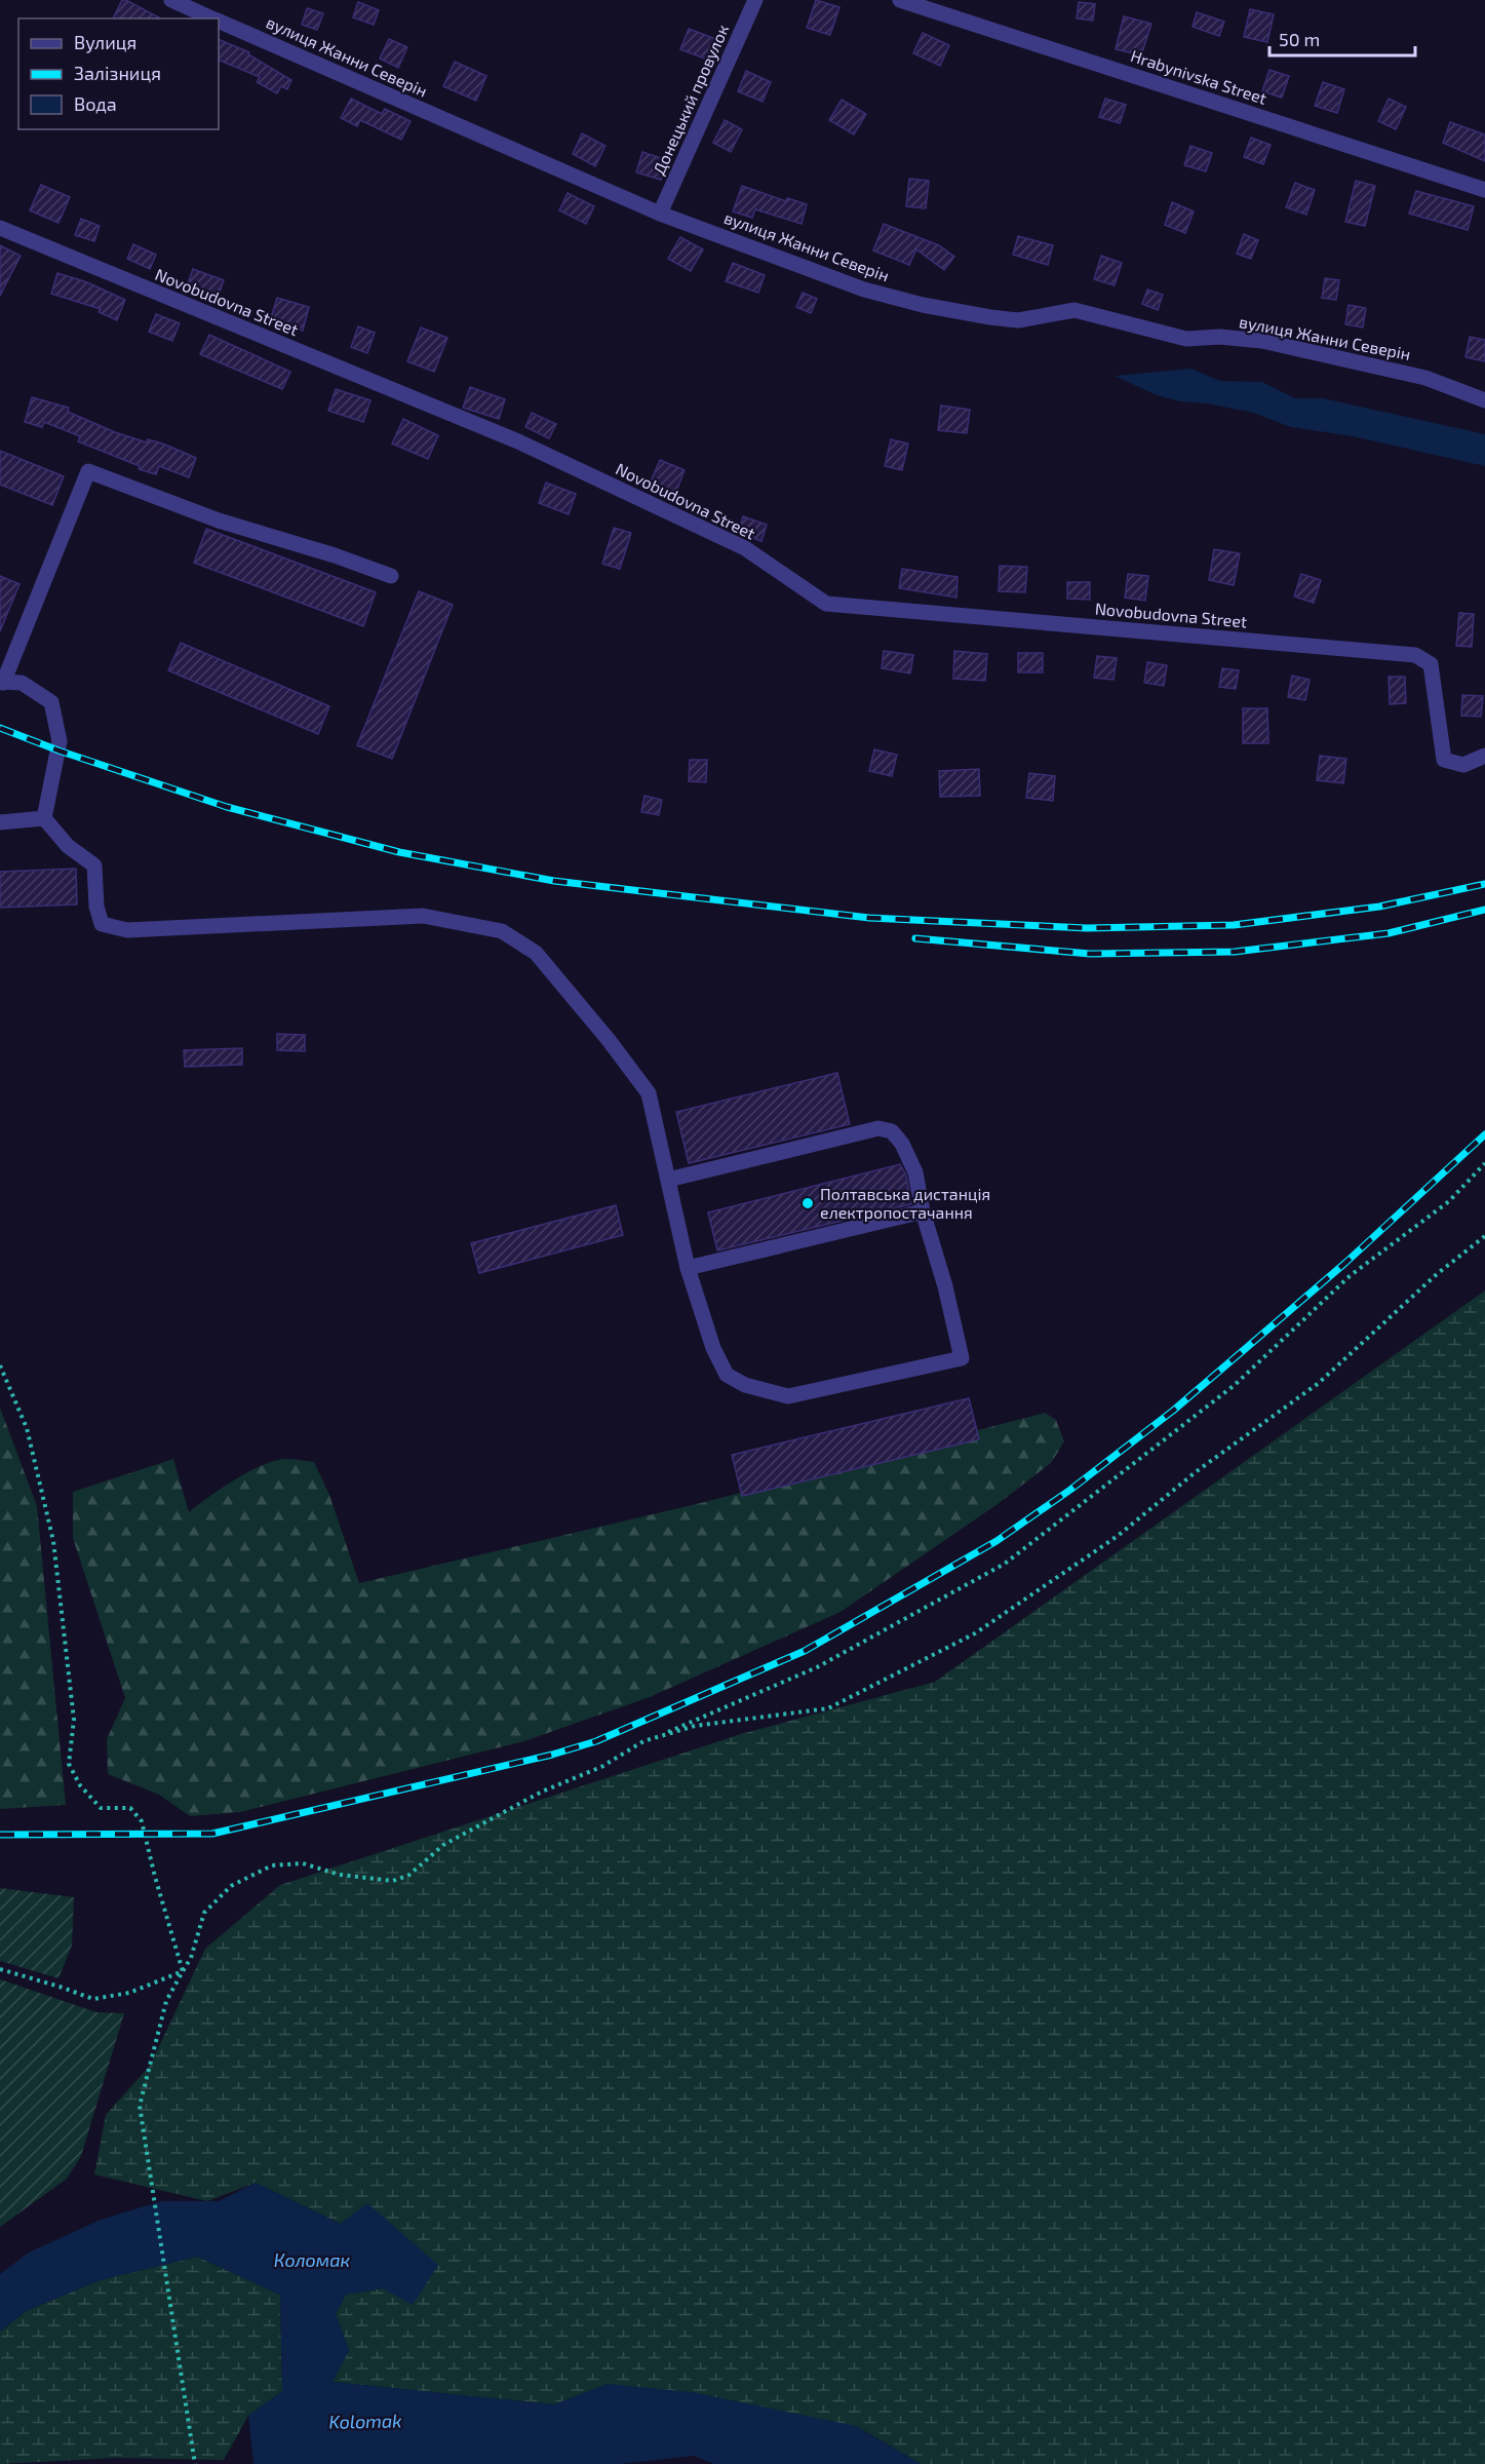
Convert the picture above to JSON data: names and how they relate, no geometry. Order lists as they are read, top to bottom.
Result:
{
  "streets": {
    "street": [
      "вулиця Жанни Северін",
      "Hrabynivska Street",
      "Донецький провулок",
      "Novobudovna Street"
    ]
  },
  "crossings": [
    ["вулиця Жанни Северін", "Донецький провулок"]
  ],
  "water": ["Коломак", "Kolomak"],
  "places": ["Полтавська дистанція електропостачання"],
  "legend": ["Вулиця", "Залізниця", "Вода"],
  "scale_bar": "50 m"
}
